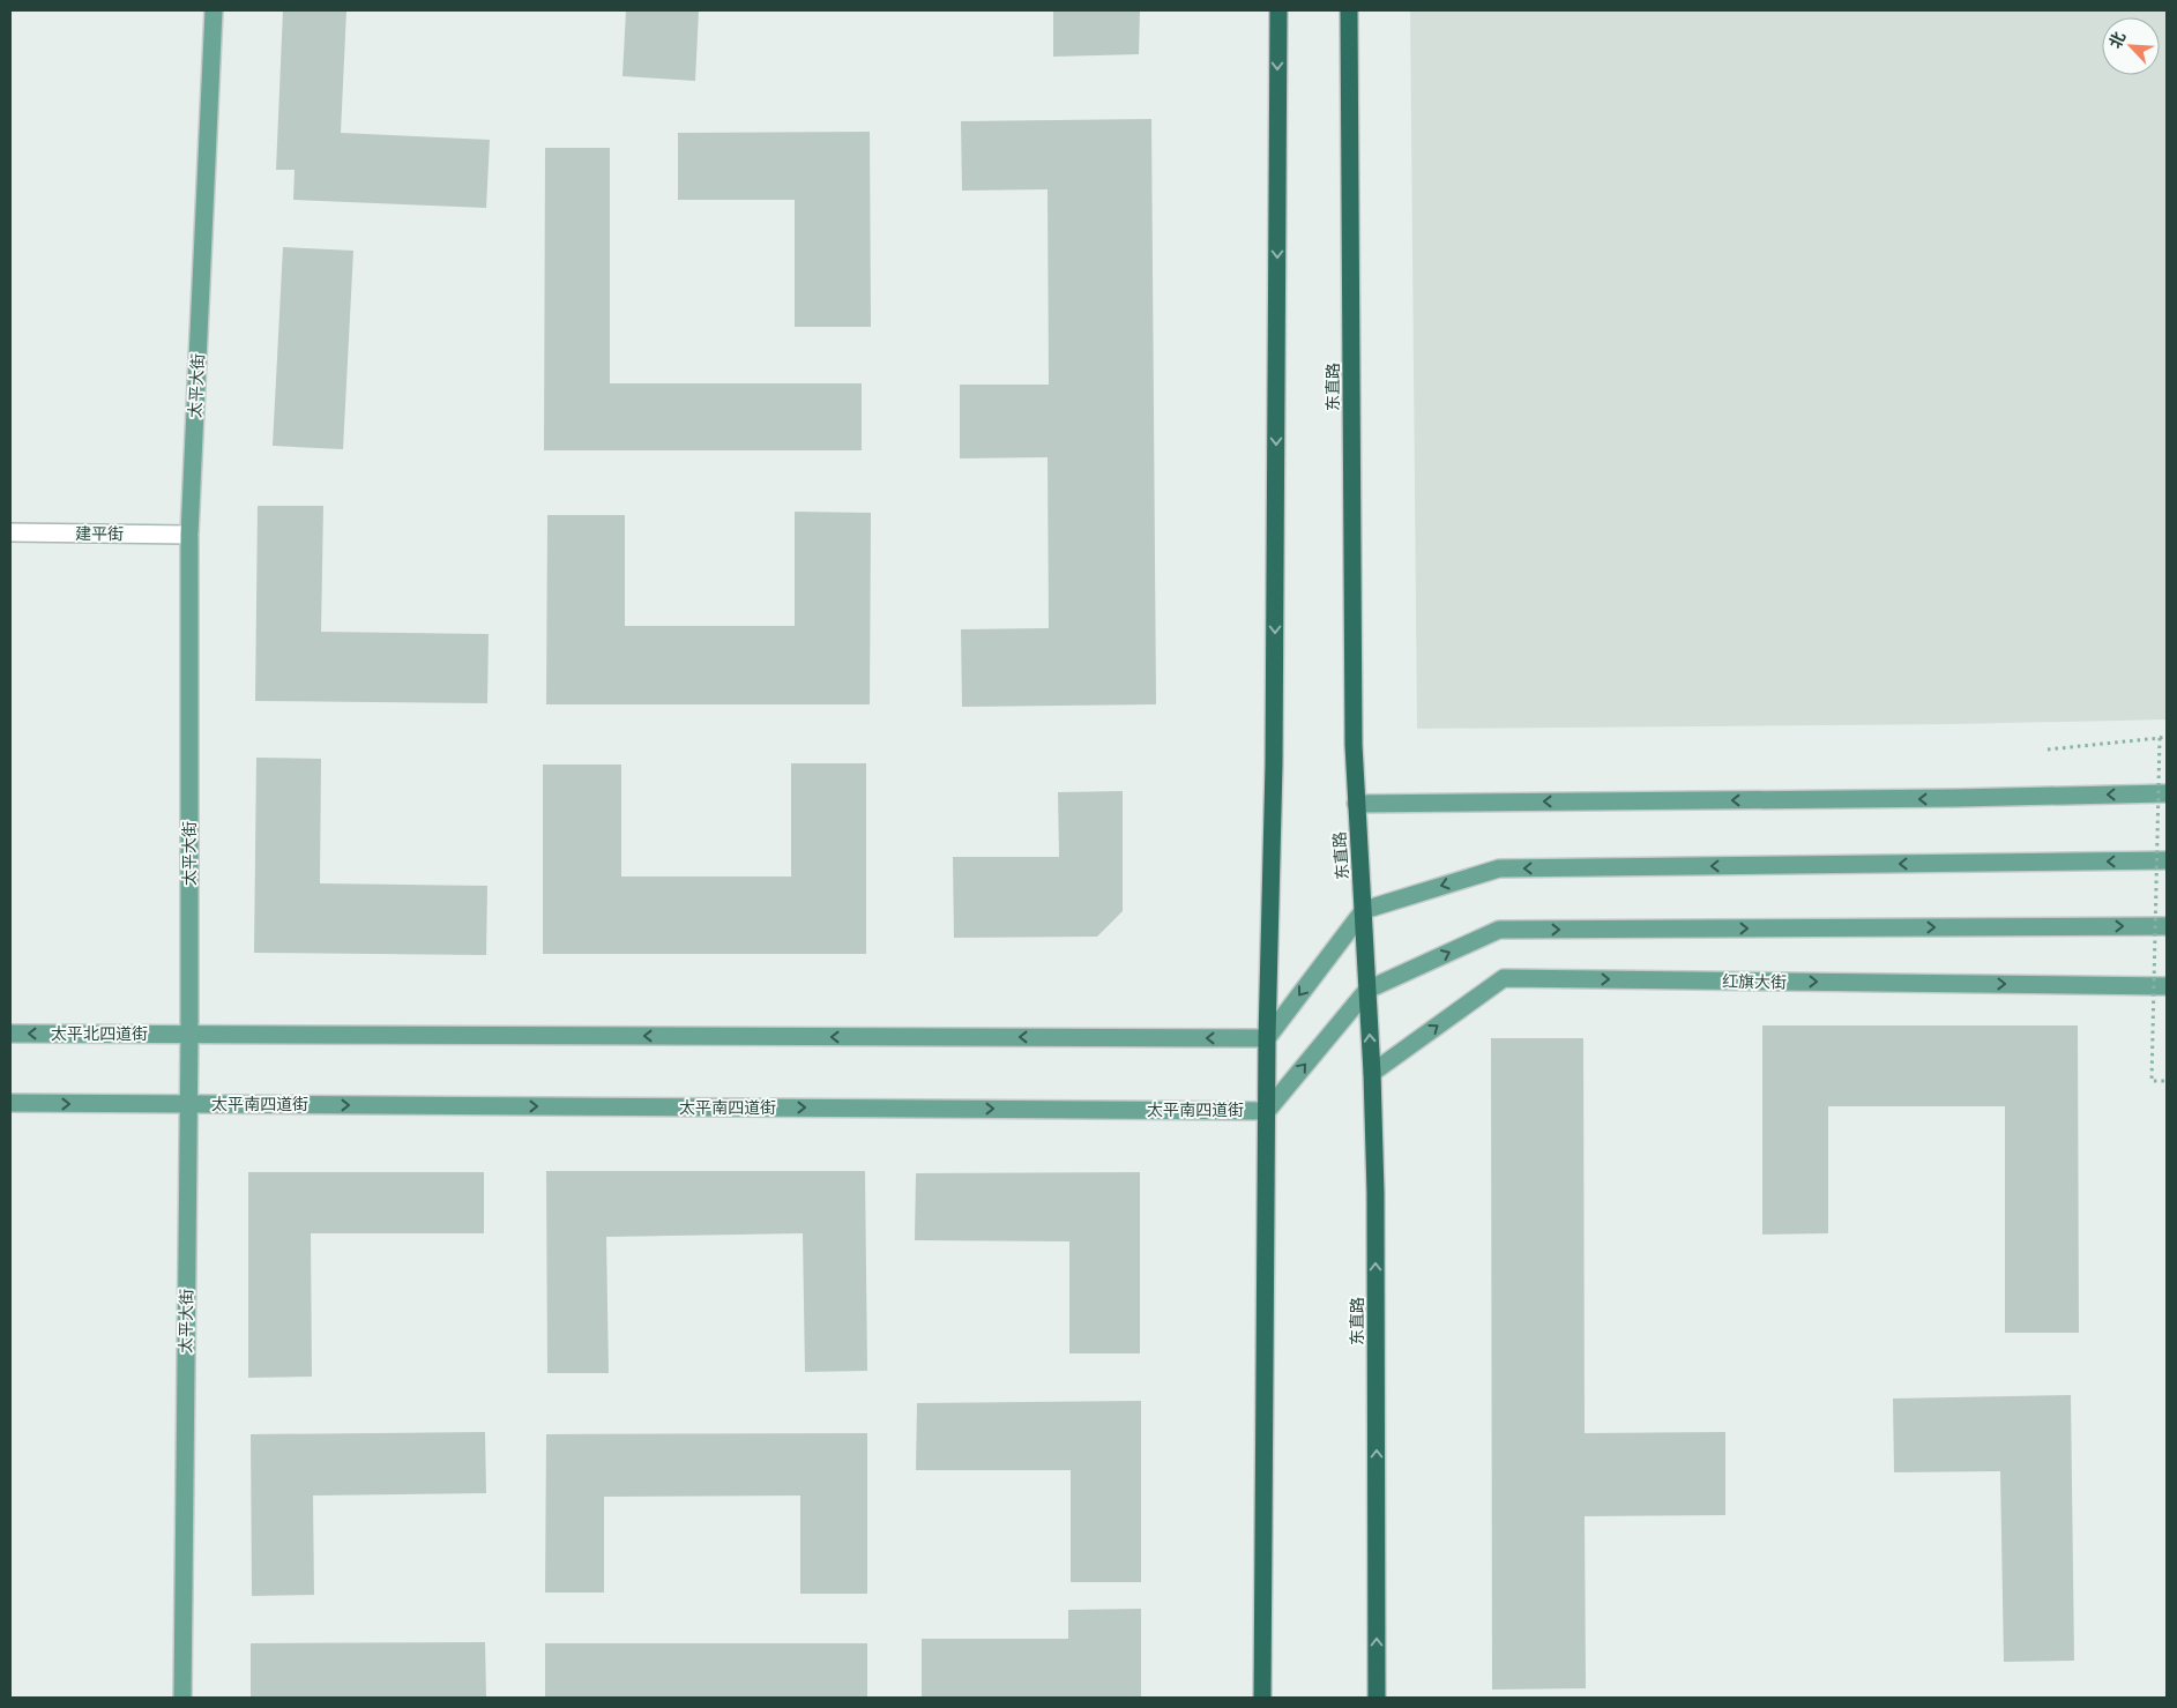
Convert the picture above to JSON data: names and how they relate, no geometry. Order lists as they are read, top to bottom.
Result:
{
  "streets": {
    "highway": ["东直路"],
    "main road": [
      "太平大街",
      "红旗大街",
      "太平北四道街",
      "太平南四道街"
    ],
    "street": ["建平街"]
  },
  "crossings": [
    ["太平大街", "建平街"],
    ["太平大街", "太平北四道街"],
    ["太平大街", "太平南四道街"],
    ["东直路", "红旗大街"]
  ],
  "north": "top left"
}
